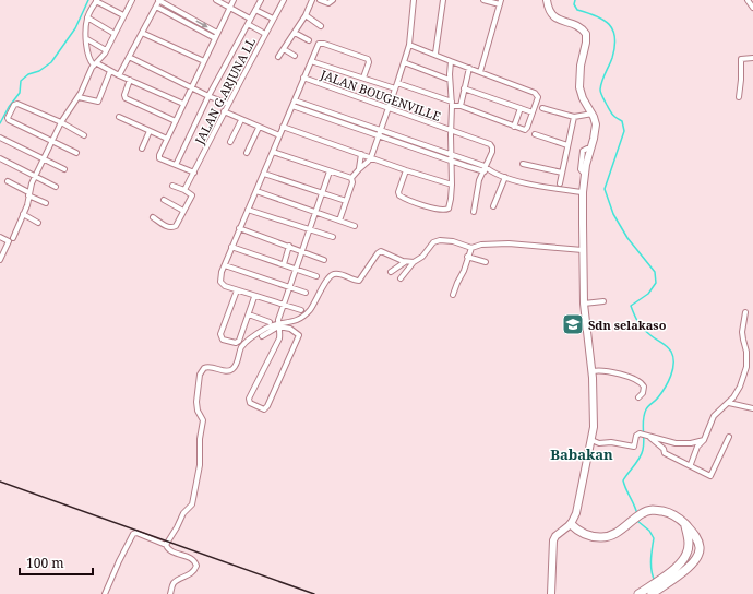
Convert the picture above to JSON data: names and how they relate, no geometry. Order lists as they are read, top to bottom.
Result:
{
  "streets": {
    "street": ["JALAN G.ARJUNA LL", "JALAN BOUGENVILLE"]
  },
  "districts": ["Babakan"],
  "places": {
    "school or university": ["Sdn selakaso"]
  },
  "scale_bar": "100 m"
}
